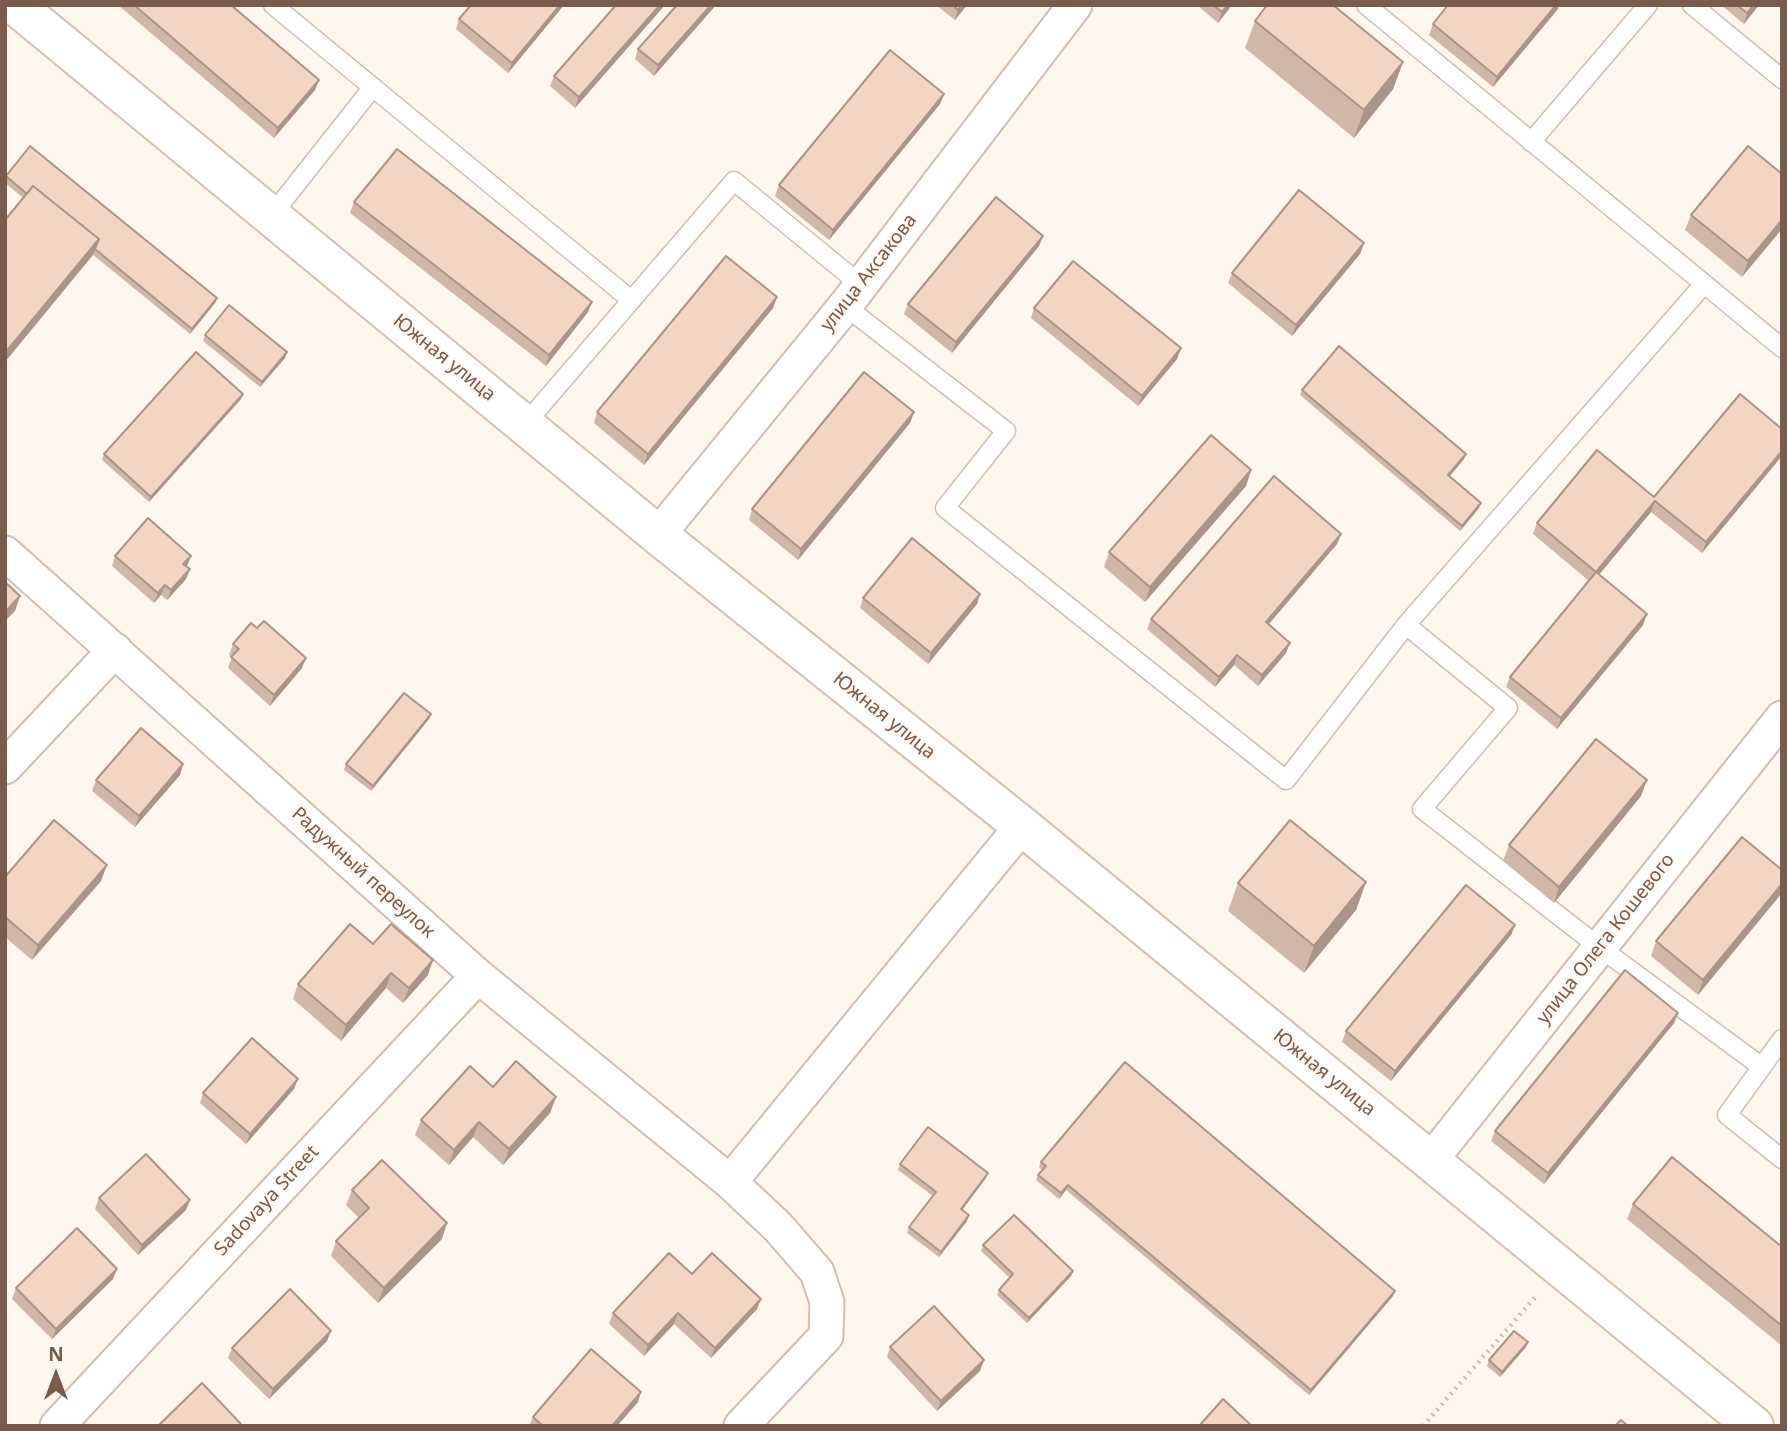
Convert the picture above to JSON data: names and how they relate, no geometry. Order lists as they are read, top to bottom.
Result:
{
  "streets": {
    "street": [
      "улица Аксакова",
      "Южная улица",
      "Радужный переулок",
      "улица Олега Кошевого",
      "Sadovaya Street"
    ]
  },
  "crossings": [
    ["улица Аксакова", "Южная улица"],
    ["Южная улица", "улица Олега Кошевого"],
    ["Радужный переулок", "Sadovaya Street"]
  ],
  "north": "top"
}
